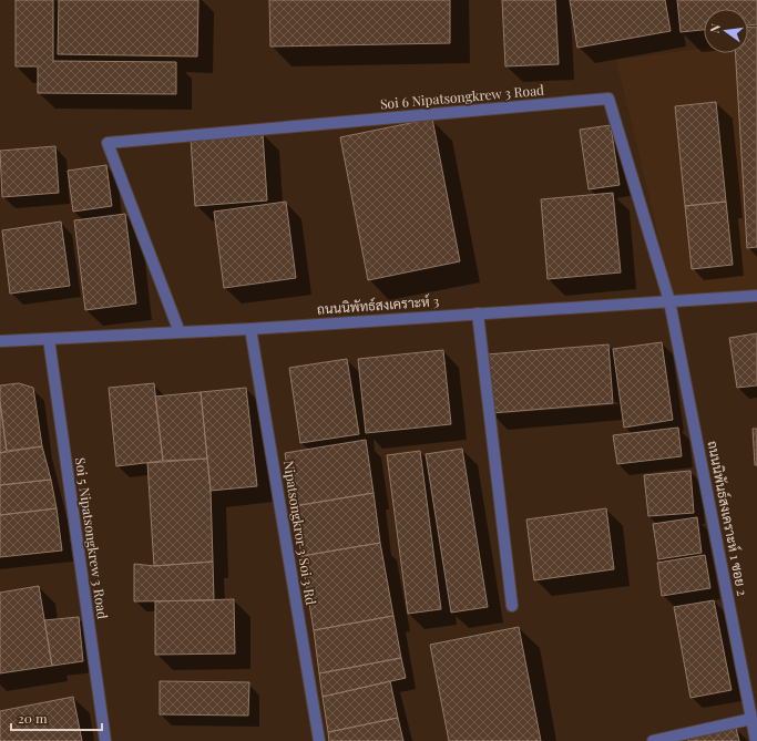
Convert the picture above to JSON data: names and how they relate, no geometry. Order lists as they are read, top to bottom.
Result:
{
  "streets": {
    "street": [
      "Soi 6 Nipatsongkrew 3 Road",
      "ถนนนิพัทธ์สงเคราะห์ 3",
      "ถนนนิพันธ์สงเคราะห์ 1 ซอย 2",
      "Nipatsongkror 3 Soi 3 Rd",
      "Soi 5 Nipatsongkrew 3 Road"
    ]
  },
  "crossings": [
    ["Soi 6 Nipatsongkrew 3 Road", "ถนนนิพัทธ์สงเคราะห์ 3"],
    ["Soi 6 Nipatsongkrew 3 Road", "ถนนนิพันธ์สงเคราะห์ 1 ซอย 2"],
    ["ถนนนิพัทธ์สงเคราะห์ 3", "ถนนนิพันธ์สงเคราะห์ 1 ซอย 2"],
    ["ถนนนิพัทธ์สงเคราะห์ 3", "Nipatsongkror 3 Soi 3 Rd"],
    ["ถนนนิพัทธ์สงเคราะห์ 3", "Soi 5 Nipatsongkrew 3 Road"]
  ],
  "scale_bar": "20 m",
  "north": "left"
}
